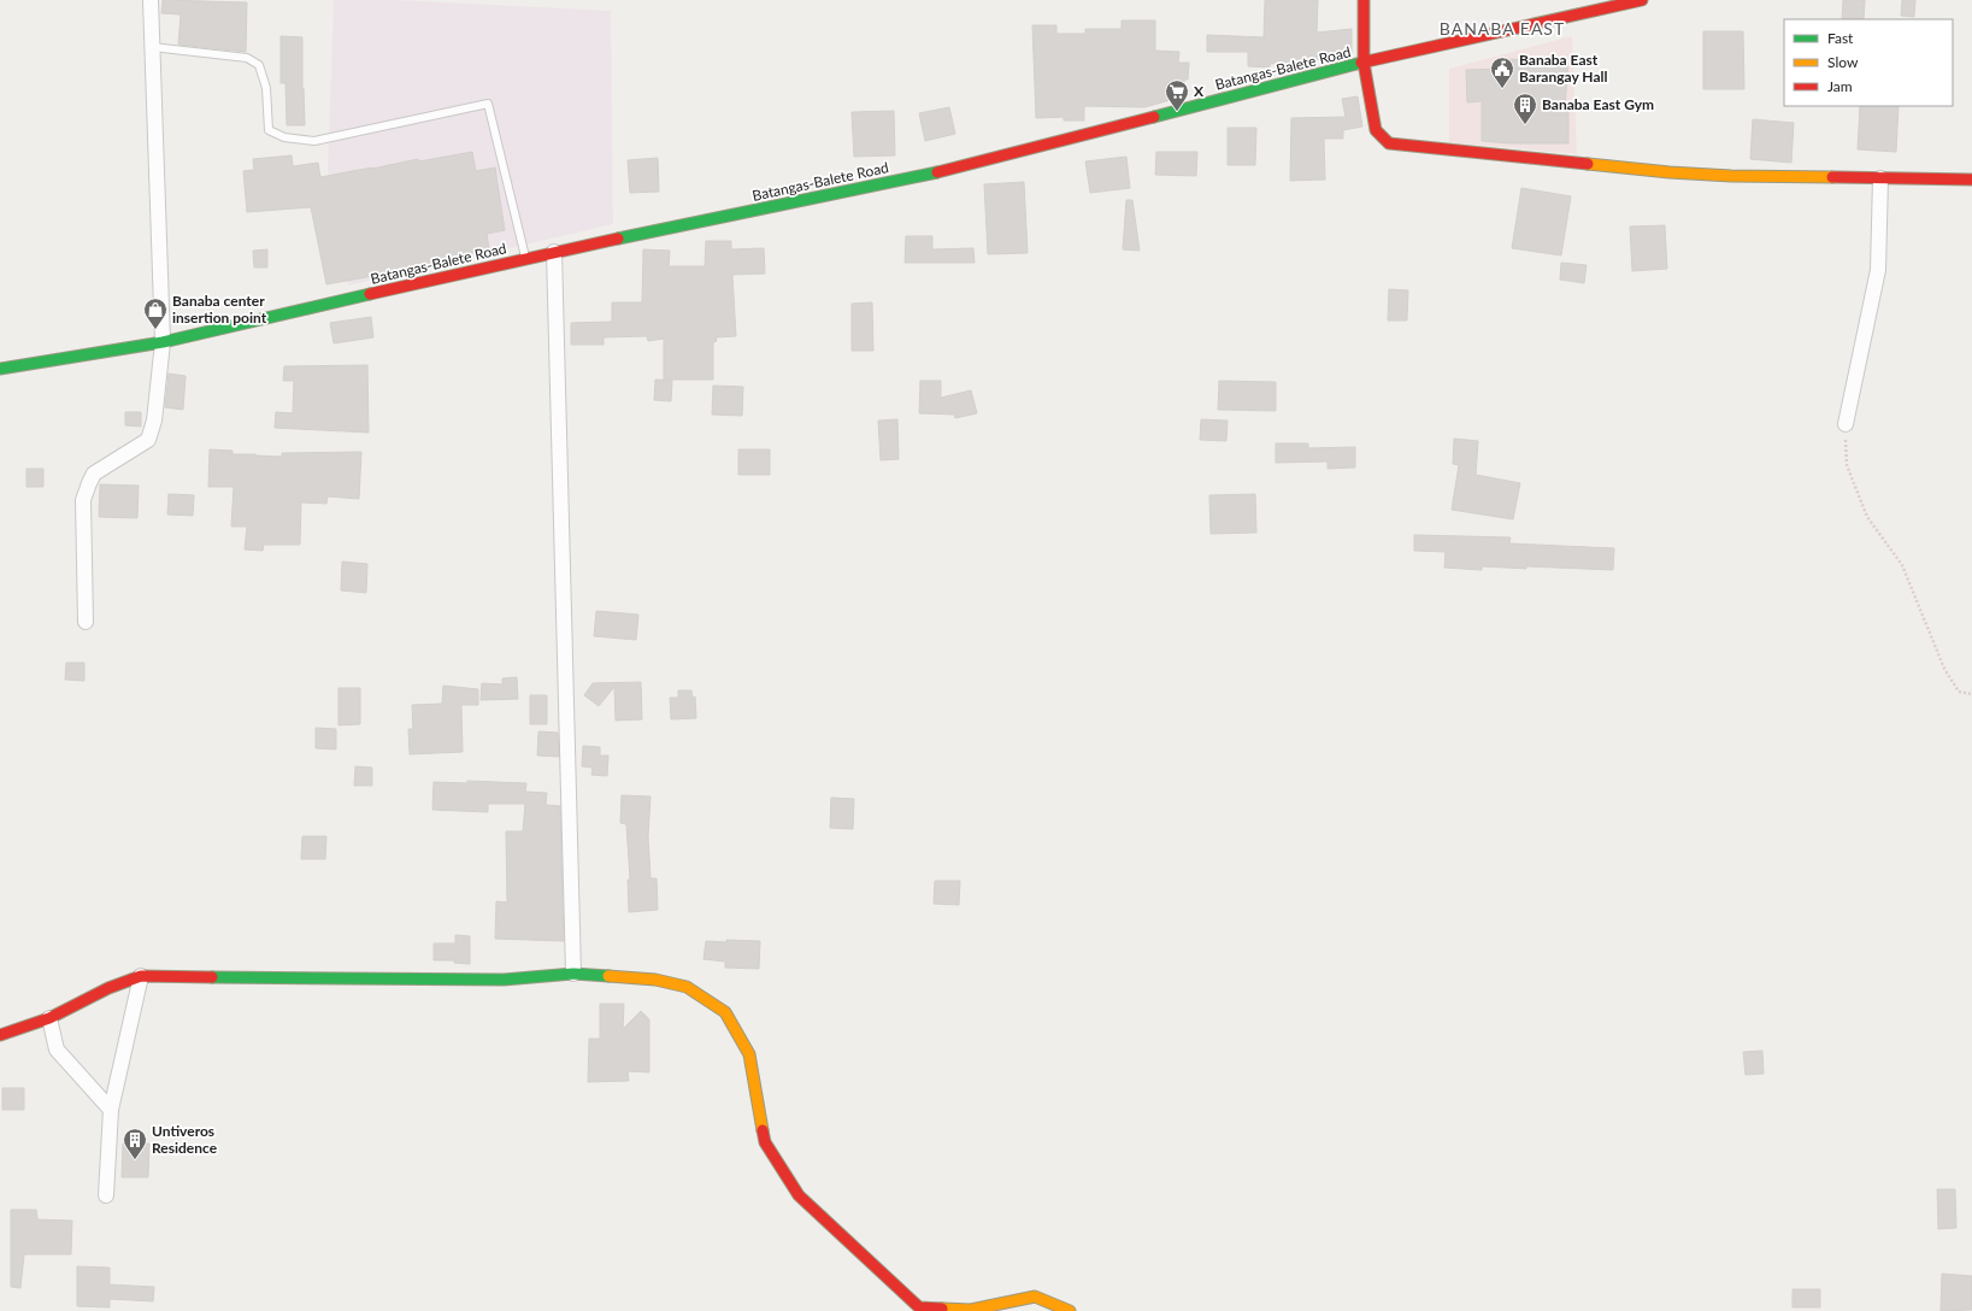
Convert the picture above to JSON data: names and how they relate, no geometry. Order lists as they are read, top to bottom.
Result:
{
  "streets": {
    "street": ["Batangas-Balete Road"]
  },
  "districts": ["BANABA EAST"],
  "places": {
    "public building": ["Banaba East Barangay Hall"],
    "supermarket": ["X"],
    "building": ["Banaba East Gym", "Untiveros Residence"],
    "shop": ["Banaba center insertion point"]
  },
  "legend": ["Fast", "Slow", "Jam"]
}
